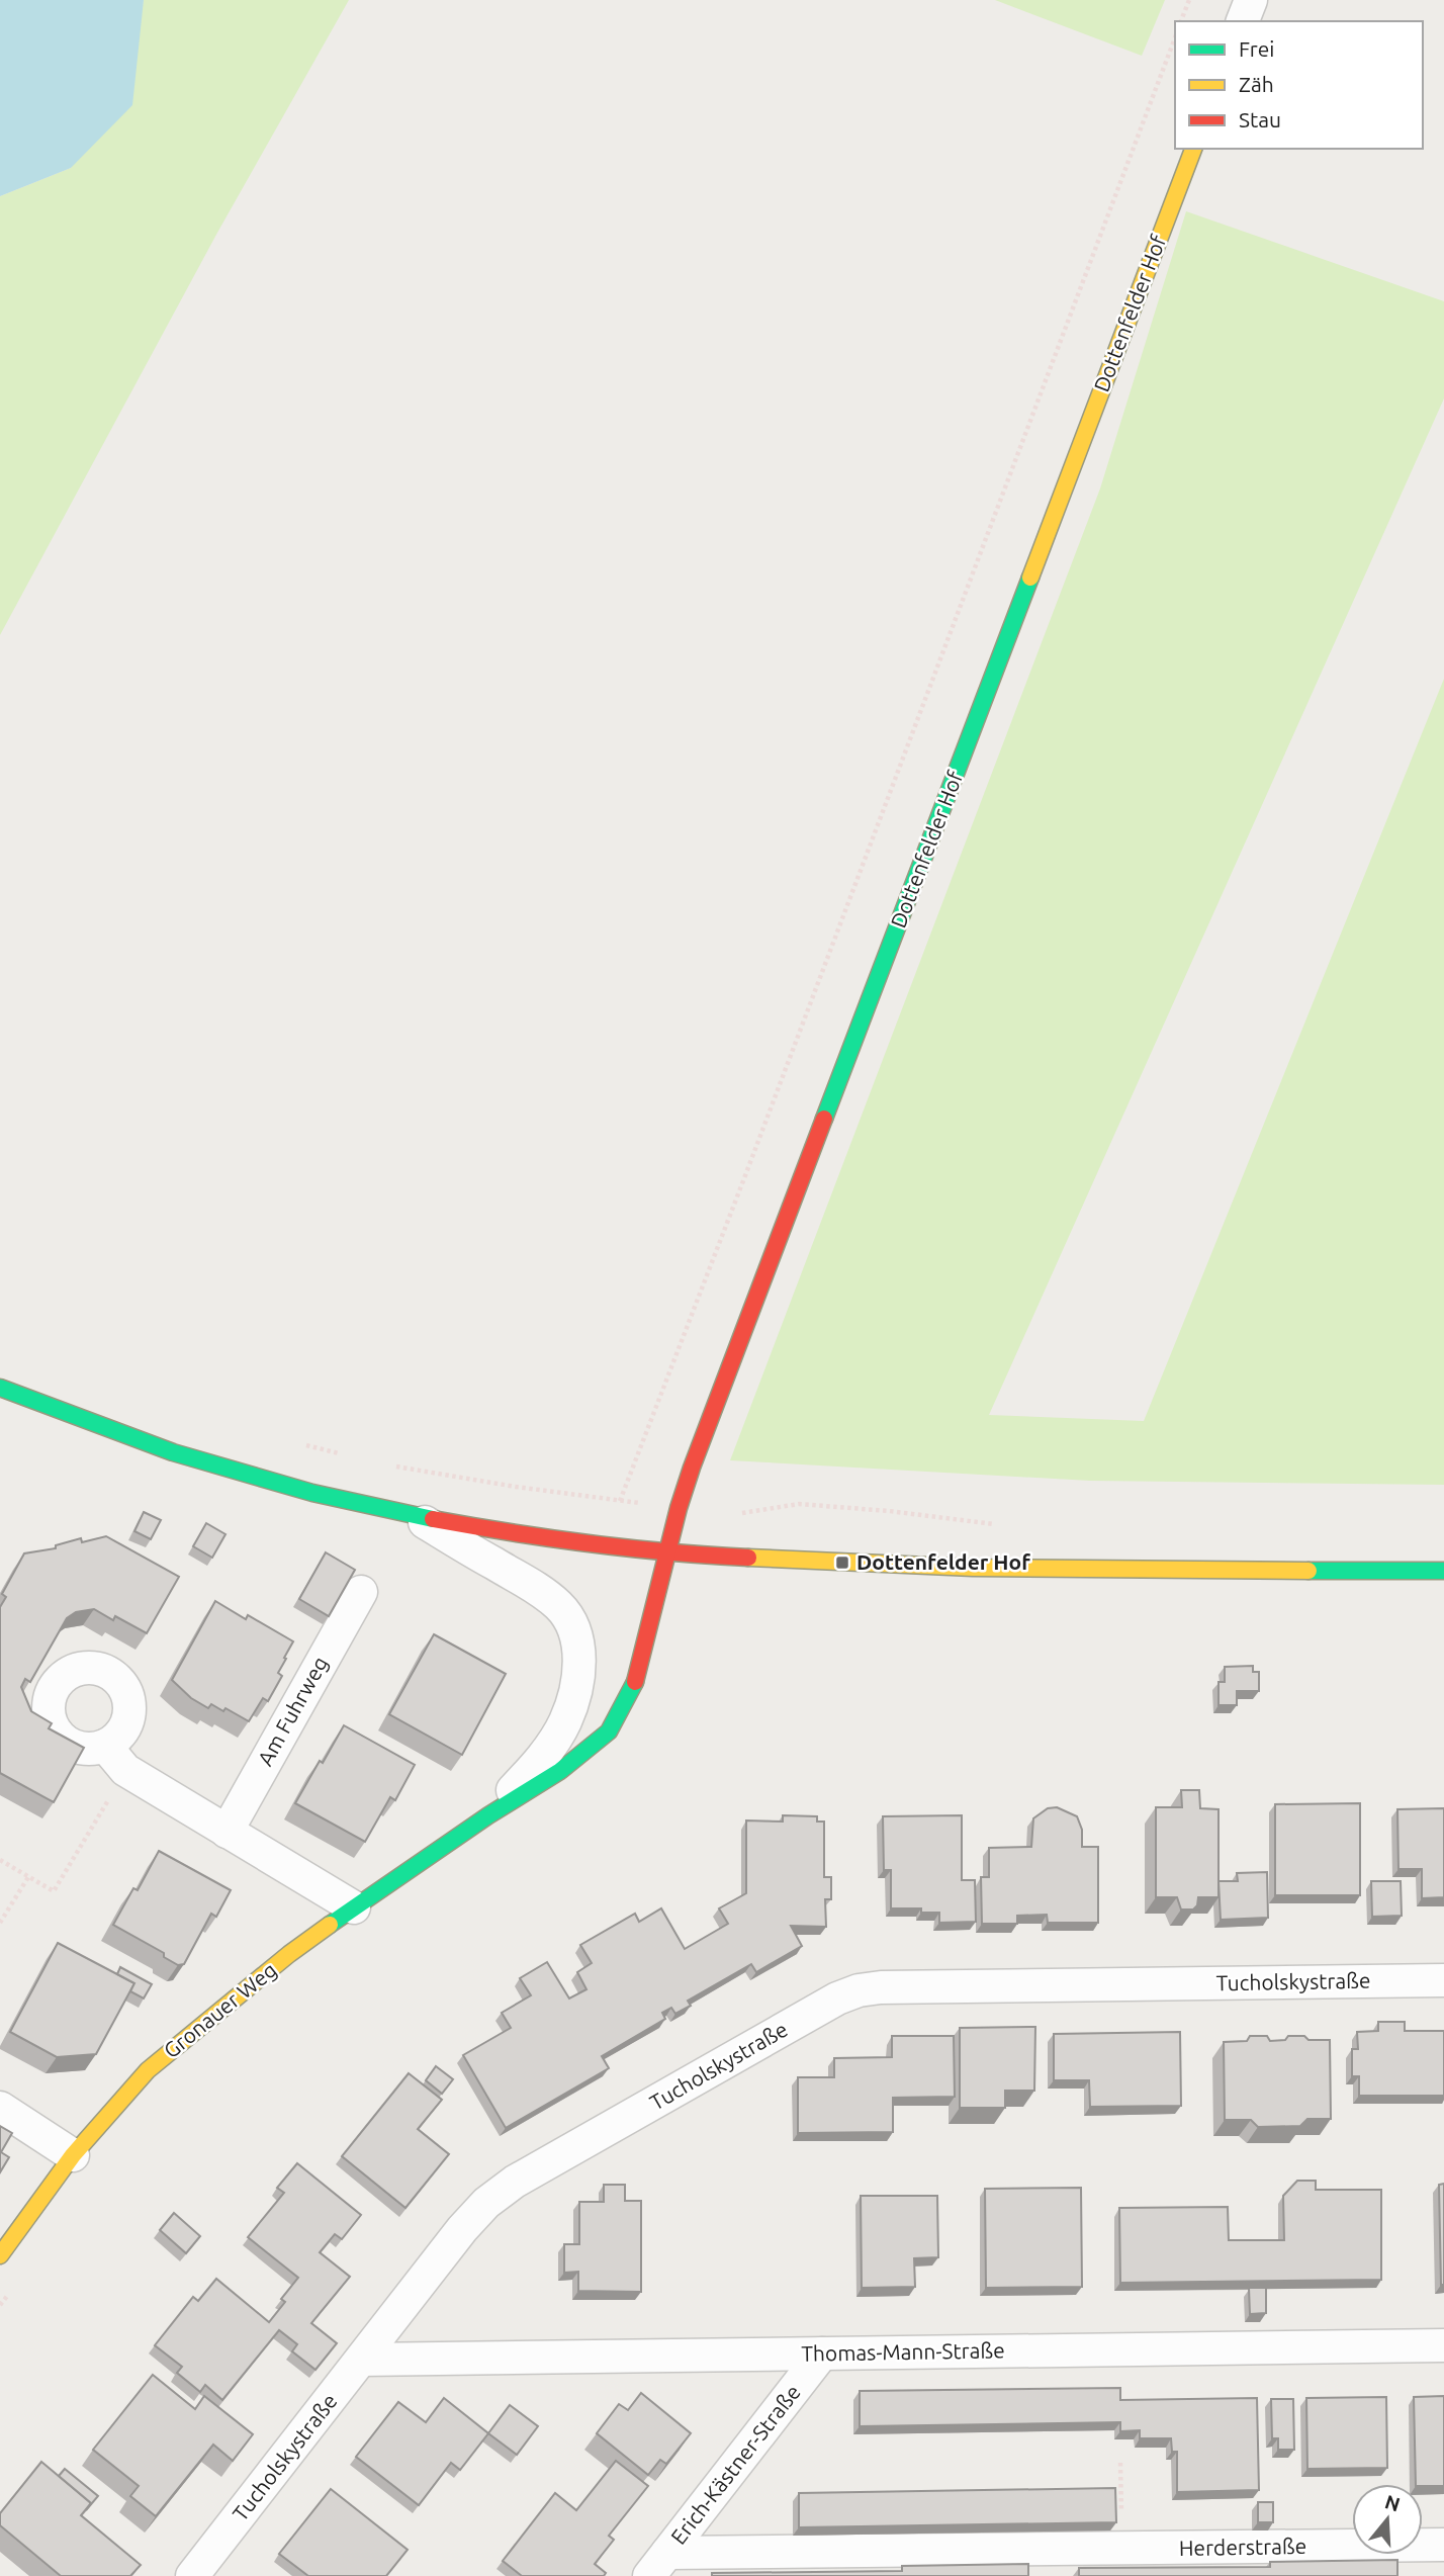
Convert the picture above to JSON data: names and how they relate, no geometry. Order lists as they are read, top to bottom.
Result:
{
  "streets": {
    "street": [
      "Dottenfelder Hof",
      "Am Fuhrweg",
      "Tucholskystraße",
      "Gronauer Weg",
      "Thomas-Mann-Straße",
      "Erich-Kästner-Straße",
      "Herderstraße"
    ]
  },
  "crossings": [
    ["Dottenfelder Hof", "Gronauer Weg"],
    ["Tucholskystraße", "Thomas-Mann-Straße"],
    ["Thomas-Mann-Straße", "Erich-Kästner-Straße"],
    ["Erich-Kästner-Straße", "Herderstraße"]
  ],
  "places": {
    "transit": ["Dottenfelder Hof"]
  },
  "legend": ["Frei", "Zäh", "Stau"],
  "north": "top"
}
